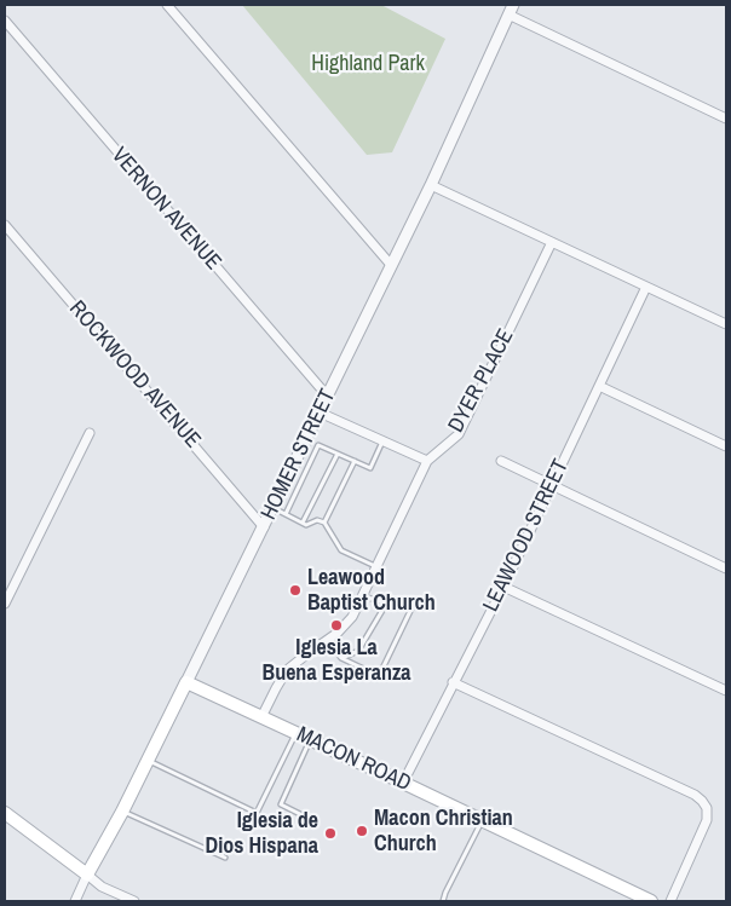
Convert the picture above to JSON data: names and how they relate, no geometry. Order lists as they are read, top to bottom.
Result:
{
  "streets": {
    "main road": ["HOMER STREET", "MACON ROAD"],
    "street": [
      "VERNON AVENUE",
      "ROCKWOOD AVENUE",
      "DYER PLACE",
      "LEAWOOD STREET"
    ]
  },
  "crossings": [
    ["VERNON AVENUE", "HOMER STREET"],
    ["ROCKWOOD AVENUE", "HOMER STREET"],
    ["DYER PLACE", "MACON ROAD"],
    ["HOMER STREET", "MACON ROAD"],
    ["LEAWOOD STREET", "MACON ROAD"]
  ],
  "parks": ["Highland Park"],
  "places": [
    "Leawood Baptist Church",
    "Iglesia La Buena Esperanza",
    "Macon Christian Church",
    "Iglesia de Dios Hispana"
  ]
}
